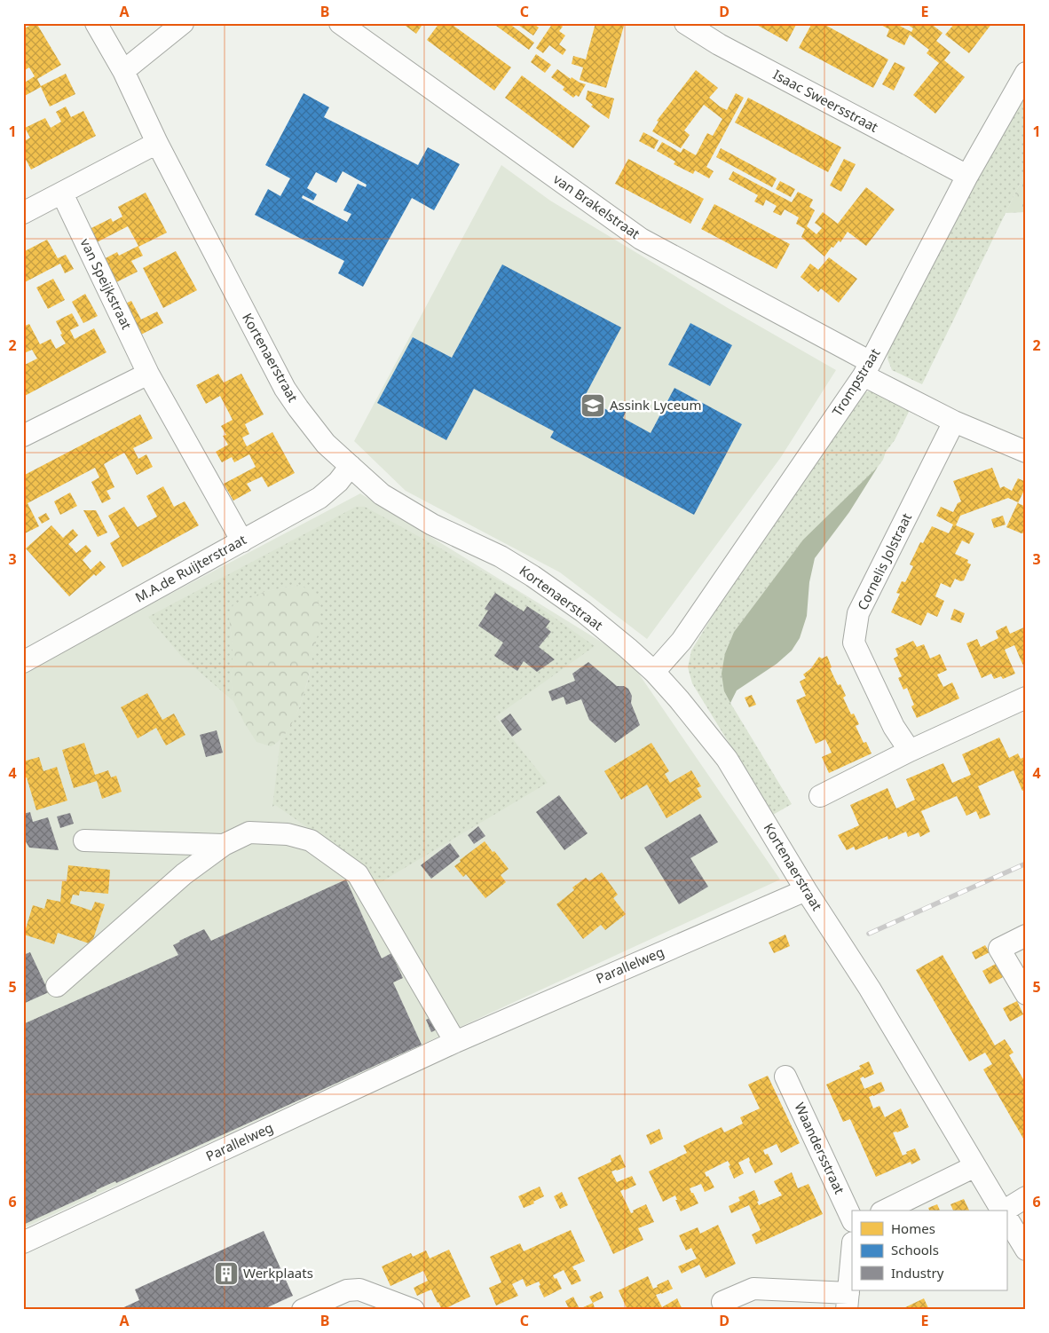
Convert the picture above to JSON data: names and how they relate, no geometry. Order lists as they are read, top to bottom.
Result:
{
  "streets": {
    "street": [
      "Isaac Sweersstraat",
      "van Brakelstraat",
      "van Speijkstraat",
      "Kortenaerstraat",
      "Trompstraat",
      "Cornelis Jolstraat",
      "M.A.de Ruijterstraat",
      "Parallelweg",
      "Waandersstraat"
    ]
  },
  "crossings": [
    ["Isaac Sweersstraat", "Trompstraat"],
    ["van Brakelstraat", "Trompstraat"],
    ["van Speijkstraat", "M.A.de Ruijterstraat"],
    ["Kortenaerstraat", "Trompstraat"],
    ["Kortenaerstraat", "M.A.de Ruijterstraat"],
    ["Kortenaerstraat", "Parallelweg"]
  ],
  "places": {
    "school or university": ["Assink Lyceum"],
    "building": ["Werkplaats"]
  },
  "legend": ["Homes", "Schools", "Industry"],
  "grid": {
    "columns": [
      "A",
      "B",
      "C",
      "D",
      "E"
    ],
    "rows": [
      "1",
      "2",
      "3",
      "4",
      "5",
      "6"
    ]
  }
}
